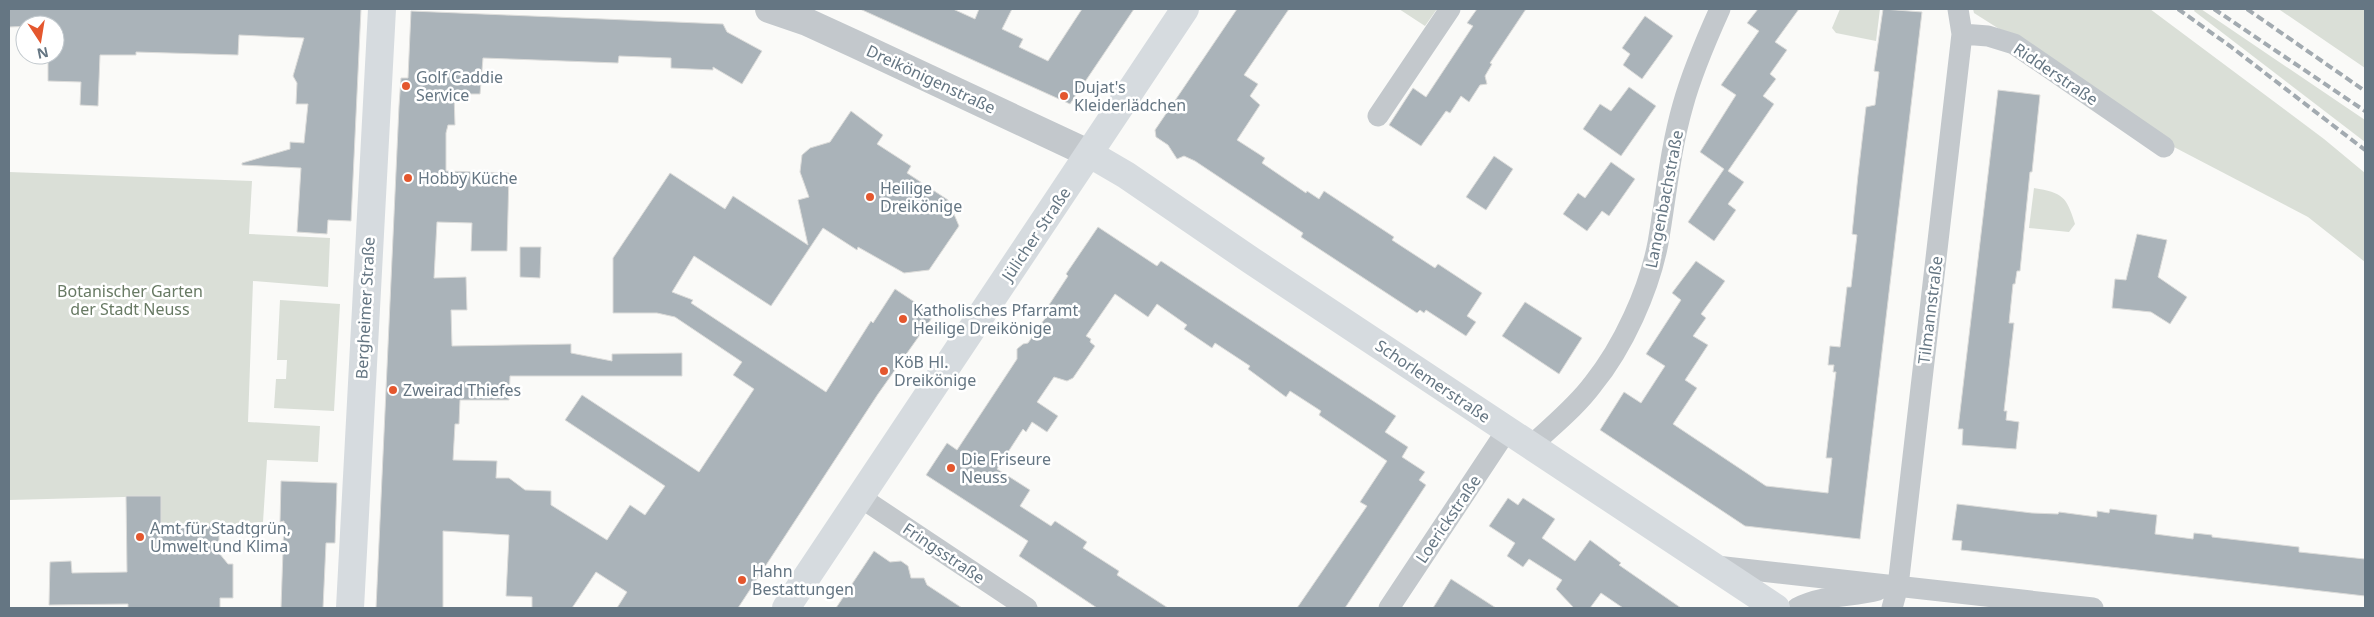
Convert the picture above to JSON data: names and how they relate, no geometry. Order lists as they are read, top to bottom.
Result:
{
  "streets": {
    "main road": ["Jülicher Straße", "Bergheimer Straße", "Schorlemerstraße"],
    "street": [
      "Ridderstraße",
      "Dreikönigenstraße",
      "Langenbachstraße",
      "Tilmannstraße",
      "Loerickstraße",
      "Fringsstraße"
    ]
  },
  "crossings": [
    ["Ridderstraße", "Tilmannstraße"],
    ["Dreikönigenstraße", "Jülicher Straße"],
    ["Dreikönigenstraße", "Schorlemerstraße"],
    ["Langenbachstraße", "Schorlemerstraße"],
    ["Jülicher Straße", "Schorlemerstraße"],
    ["Jülicher Straße", "Fringsstraße"],
    ["Schorlemerstraße", "Loerickstraße"]
  ],
  "parks": ["Botanischer Garten der Stadt Neuss"],
  "places": [
    "Golf Caddie Service",
    "Dujat's Kleiderlädchen",
    "Hobby Küche",
    "Heilige Dreikönige",
    "Katholisches Pfarramt Heilige Dreikönige",
    "KöB Hl. Dreikönige",
    "Zweirad Thiefes",
    "Die Friseure Neuss",
    "Amt für Stadtgrün, Umwelt und Klima",
    "Hahn Bestattungen"
  ],
  "north": "bottom"
}
